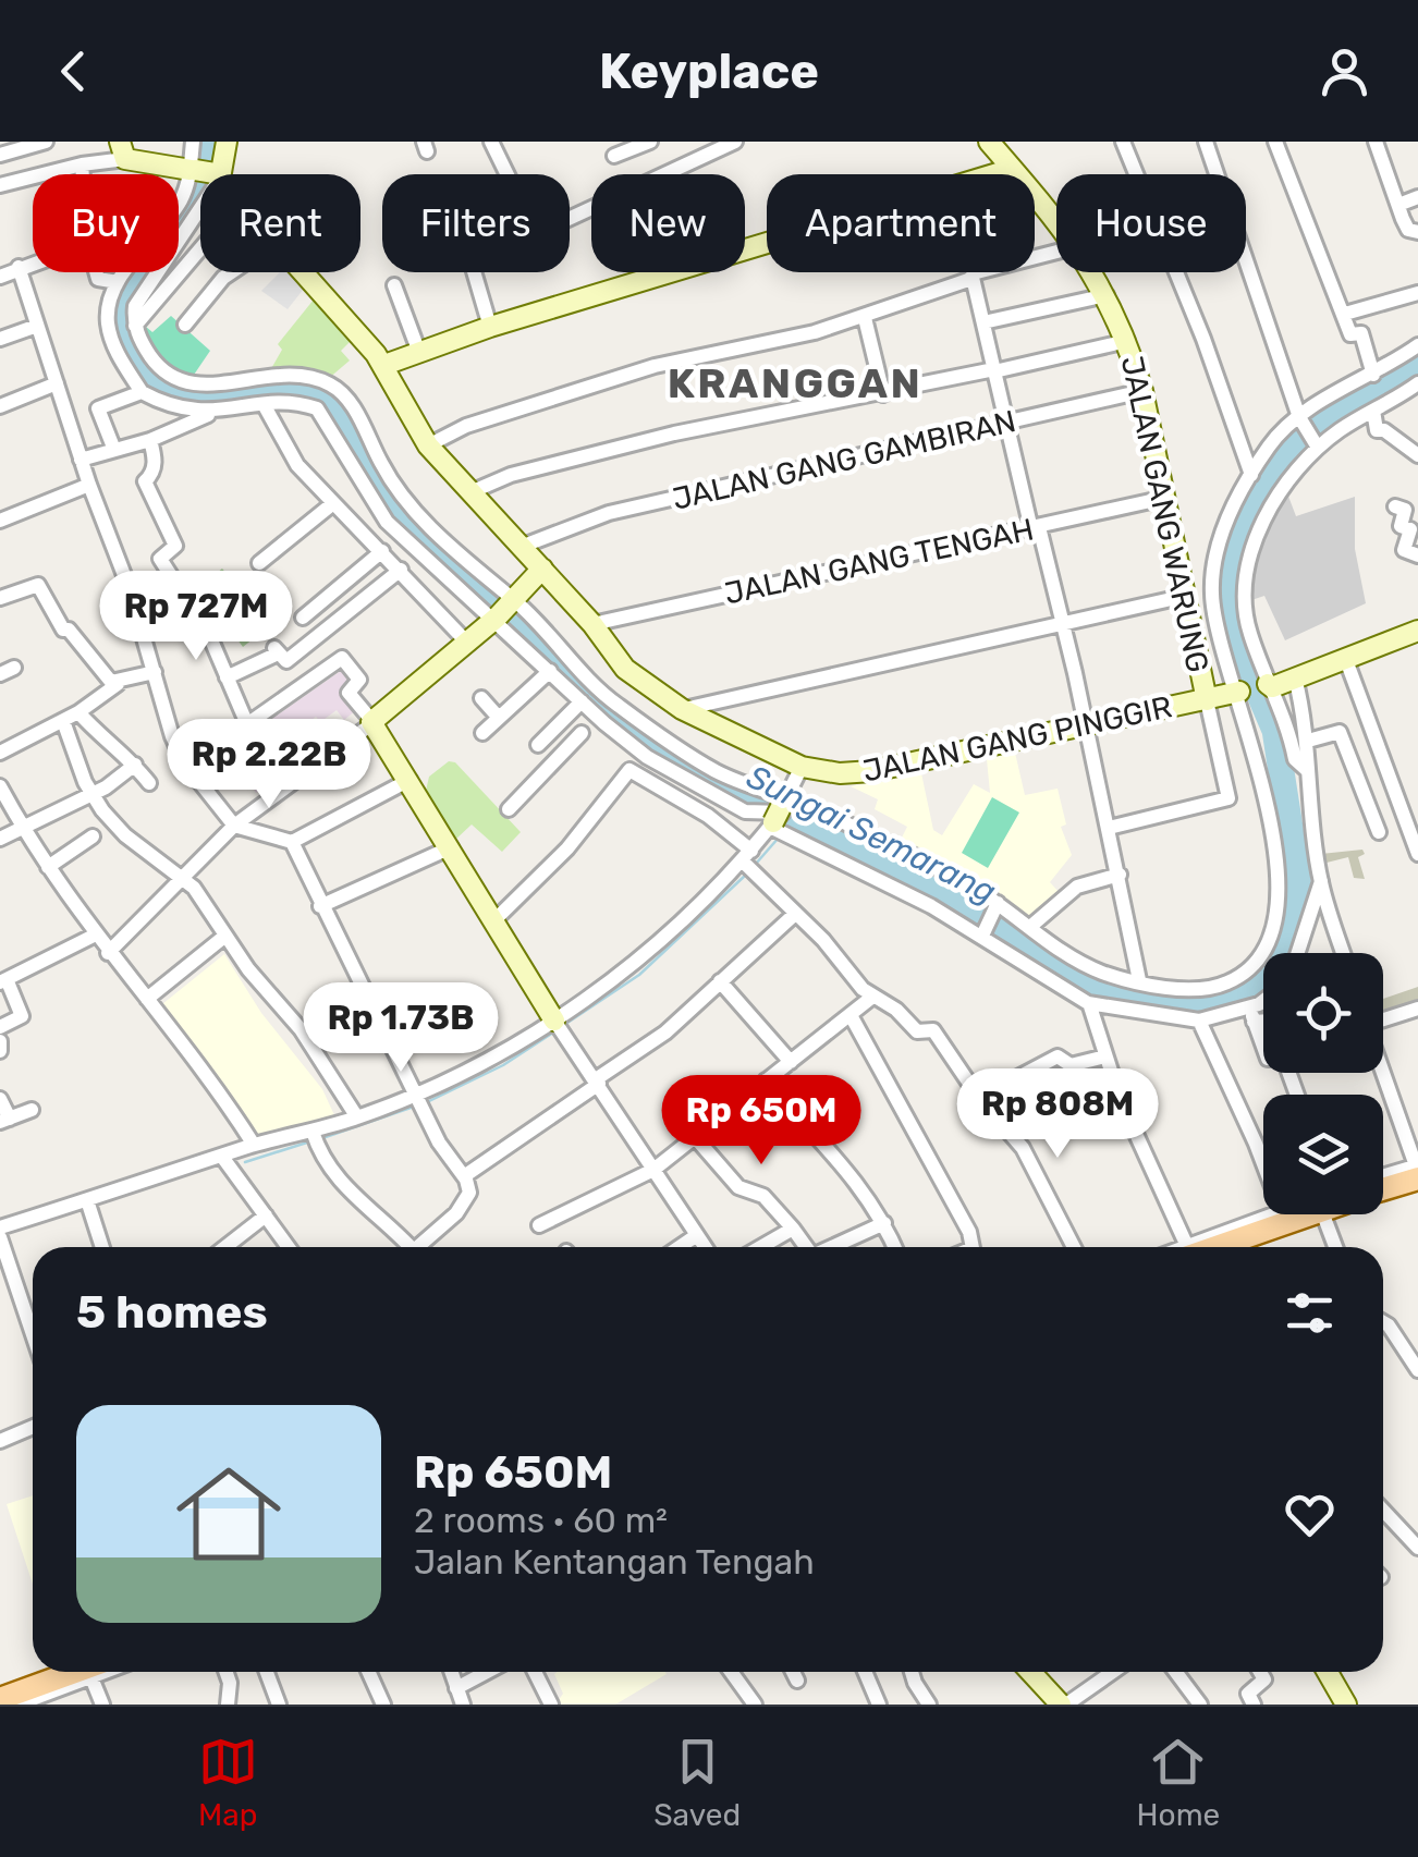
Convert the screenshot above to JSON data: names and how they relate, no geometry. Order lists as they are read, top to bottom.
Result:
{
  "streets": {
    "street": [
      "JALAN GANG GAMBIRAN",
      "JALAN GANG WARUNG",
      "JALAN GANG TENGAH",
      "JALAN GANG PINGGIR"
    ]
  },
  "crossings": [
    ["JALAN GANG GAMBIRAN", "JALAN GANG WARUNG"],
    ["JALAN GANG GAMBIRAN", "JALAN GANG PINGGIR"],
    ["JALAN GANG WARUNG", "JALAN GANG TENGAH"],
    ["JALAN GANG WARUNG", "JALAN GANG PINGGIR"],
    ["JALAN GANG TENGAH", "JALAN GANG PINGGIR"]
  ],
  "districts": ["KRANGGAN"],
  "water": ["Sungai Semarang"],
  "page": {
    "header": "Keyplace",
    "chip": [
      "Buy",
      "Rent",
      "Filters",
      "New",
      "Apartment",
      "House"
    ],
    "price": [
      "Rp 727M",
      "Rp 2.22B",
      "Rp 1.73B",
      "Rp 808M",
      "Rp 650M"
    ],
    "heading": "5 homes",
    "list": [
      {
        "name": "Rp 650M",
        "note": "2 rooms · 60 m² · Jalan Kentangan Tengah"
      }
    ],
    "tabs": ["Map", "Saved", "Home"]
  }
}
